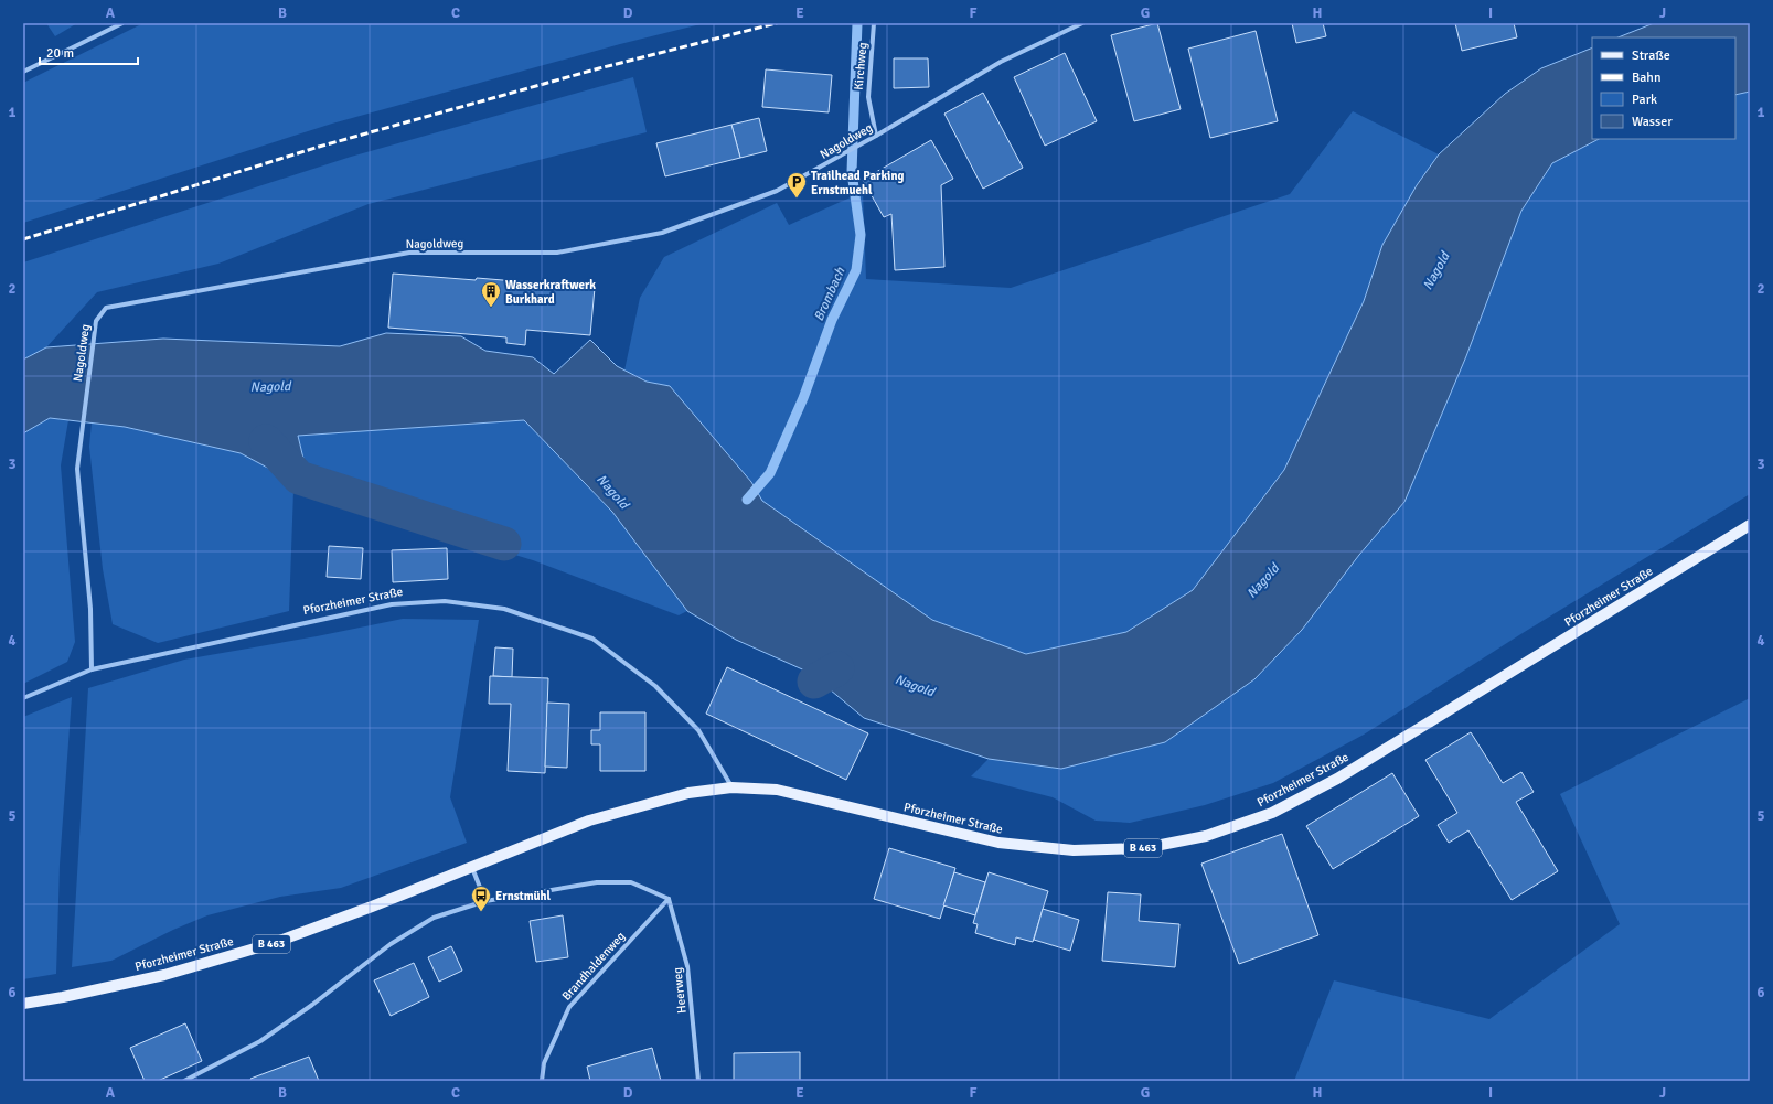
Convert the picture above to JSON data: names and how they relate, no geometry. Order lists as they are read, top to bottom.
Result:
{
  "streets": {
    "main road": ["Pforzheimer Straße", "B 463"],
    "street": [
      "Kirchweg",
      "Nagoldweg",
      "Brandhaldenweg",
      "Heerweg"
    ]
  },
  "crossings": [
    ["Kirchweg", "Nagoldweg"],
    ["Nagoldweg", "Pforzheimer Straße"],
    ["Brandhaldenweg", "Heerweg"]
  ],
  "water": ["Nagold", "Brombach"],
  "places": {
    "parking": ["Trailhead Parking Ernstmuehl"],
    "building": ["Wasserkraftwerk Burkhard"],
    "bus stop": ["Ernstmühl"]
  },
  "legend": [
    "Straße",
    "Bahn",
    "Park",
    "Wasser"
  ],
  "scale_bar": "20 m",
  "grid": {
    "columns": [
      "A",
      "B",
      "C",
      "D",
      "E",
      "F",
      "G",
      "H",
      "I",
      "J"
    ],
    "rows": [
      "1",
      "2",
      "3",
      "4",
      "5",
      "6"
    ]
  }
}
